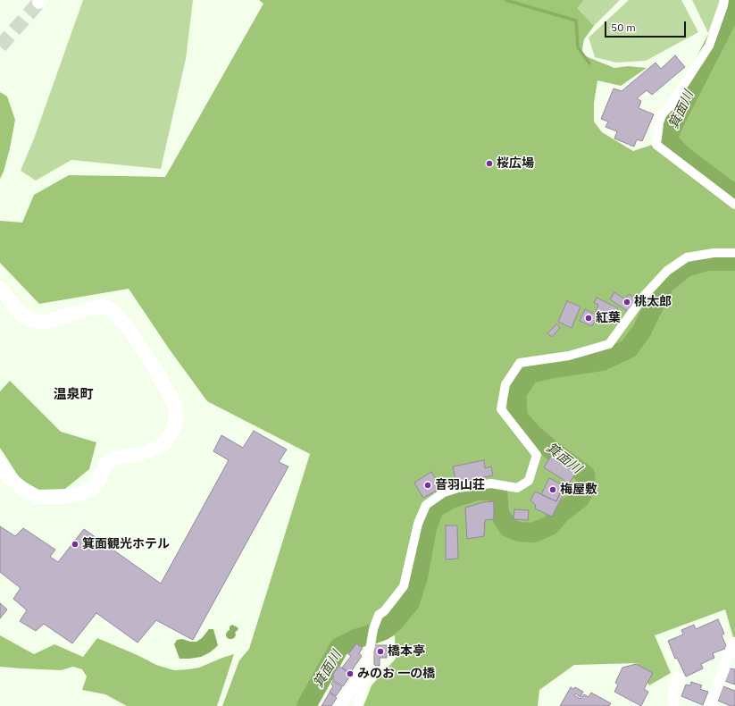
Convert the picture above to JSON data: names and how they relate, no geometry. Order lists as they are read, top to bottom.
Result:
{
  "districts": ["温泉町"],
  "water": ["箕面川"],
  "places": [
    "桜広場",
    "桃太郎",
    "紅葉",
    "音羽山荘",
    "梅屋敷",
    "箕面観光ホテル",
    "橋本亭",
    "みのお 一の橋"
  ],
  "scale_bar": "50 m"
}
